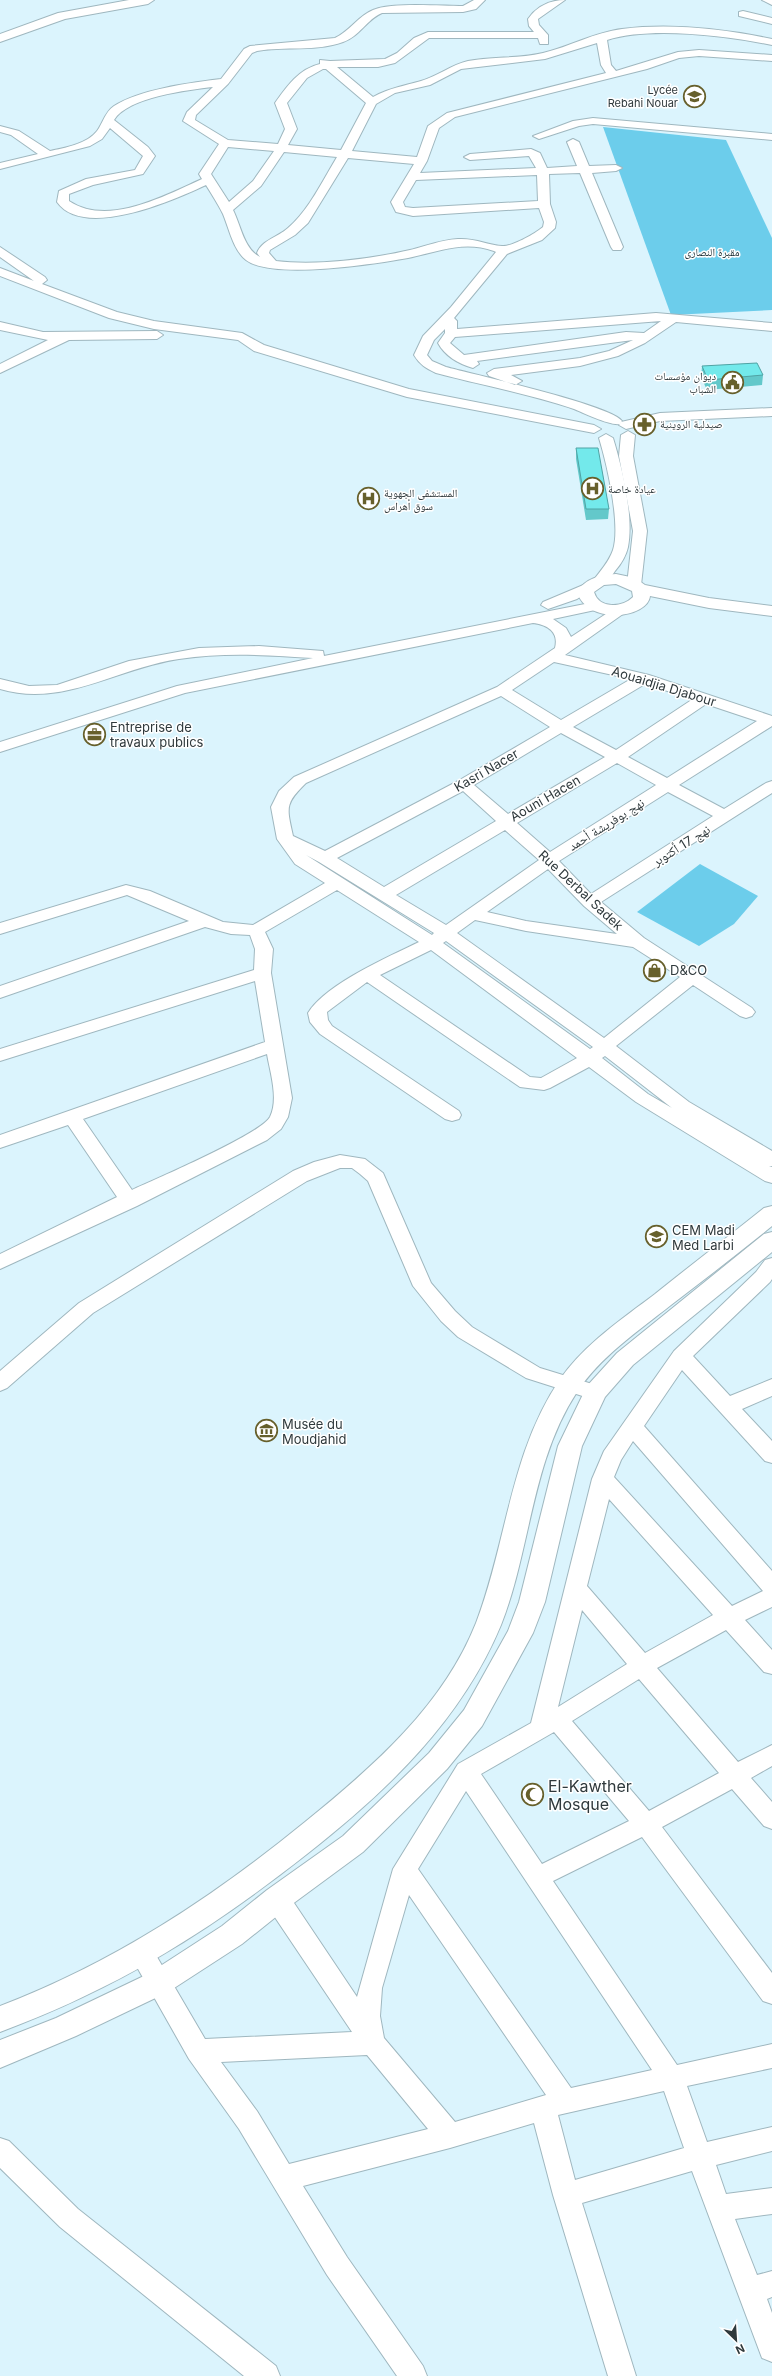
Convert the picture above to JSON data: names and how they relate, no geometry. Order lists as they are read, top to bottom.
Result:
{
  "streets": {
    "street": [
      "Aouaidjia Djabour",
      "Kasri Nacer",
      "Aouni Hacen",
      "نهج بوفريشة أحمد",
      "نهج 17 أكتوبر",
      "Rue Derbal Sadek"
    ]
  },
  "crossings": [
    ["Aouaidjia Djabour", "Kasri Nacer"],
    ["Aouaidjia Djabour", "Aouni Hacen"],
    ["Aouaidjia Djabour", "نهج بوفريشة أحمد"],
    ["Kasri Nacer", "Rue Derbal Sadek"],
    ["Aouni Hacen", "Rue Derbal Sadek"],
    ["نهج بوفريشة أحمد", "Rue Derbal Sadek"],
    ["نهج 17 أكتوبر", "Rue Derbal Sadek"]
  ],
  "parks": ["مقبرة النصارى"],
  "places": {
    "school or university": ["Lycée Rebahi Nouar", "CEM Madi Med Larbi"],
    "public building": ["ديوان مؤسسات الشباب"],
    "pharmacy": ["صيدلية الروينية"],
    "hospital": ["عيادة خاصة", "المستشفى الجهوية سوق أهراس"],
    "office": ["Entreprise de travaux publics"],
    "shop": ["D&CO"],
    "museum": ["Musée du Moudjahid"],
    "mosque": ["El-Kawther Mosque"]
  },
  "north": "bottom right"
}
